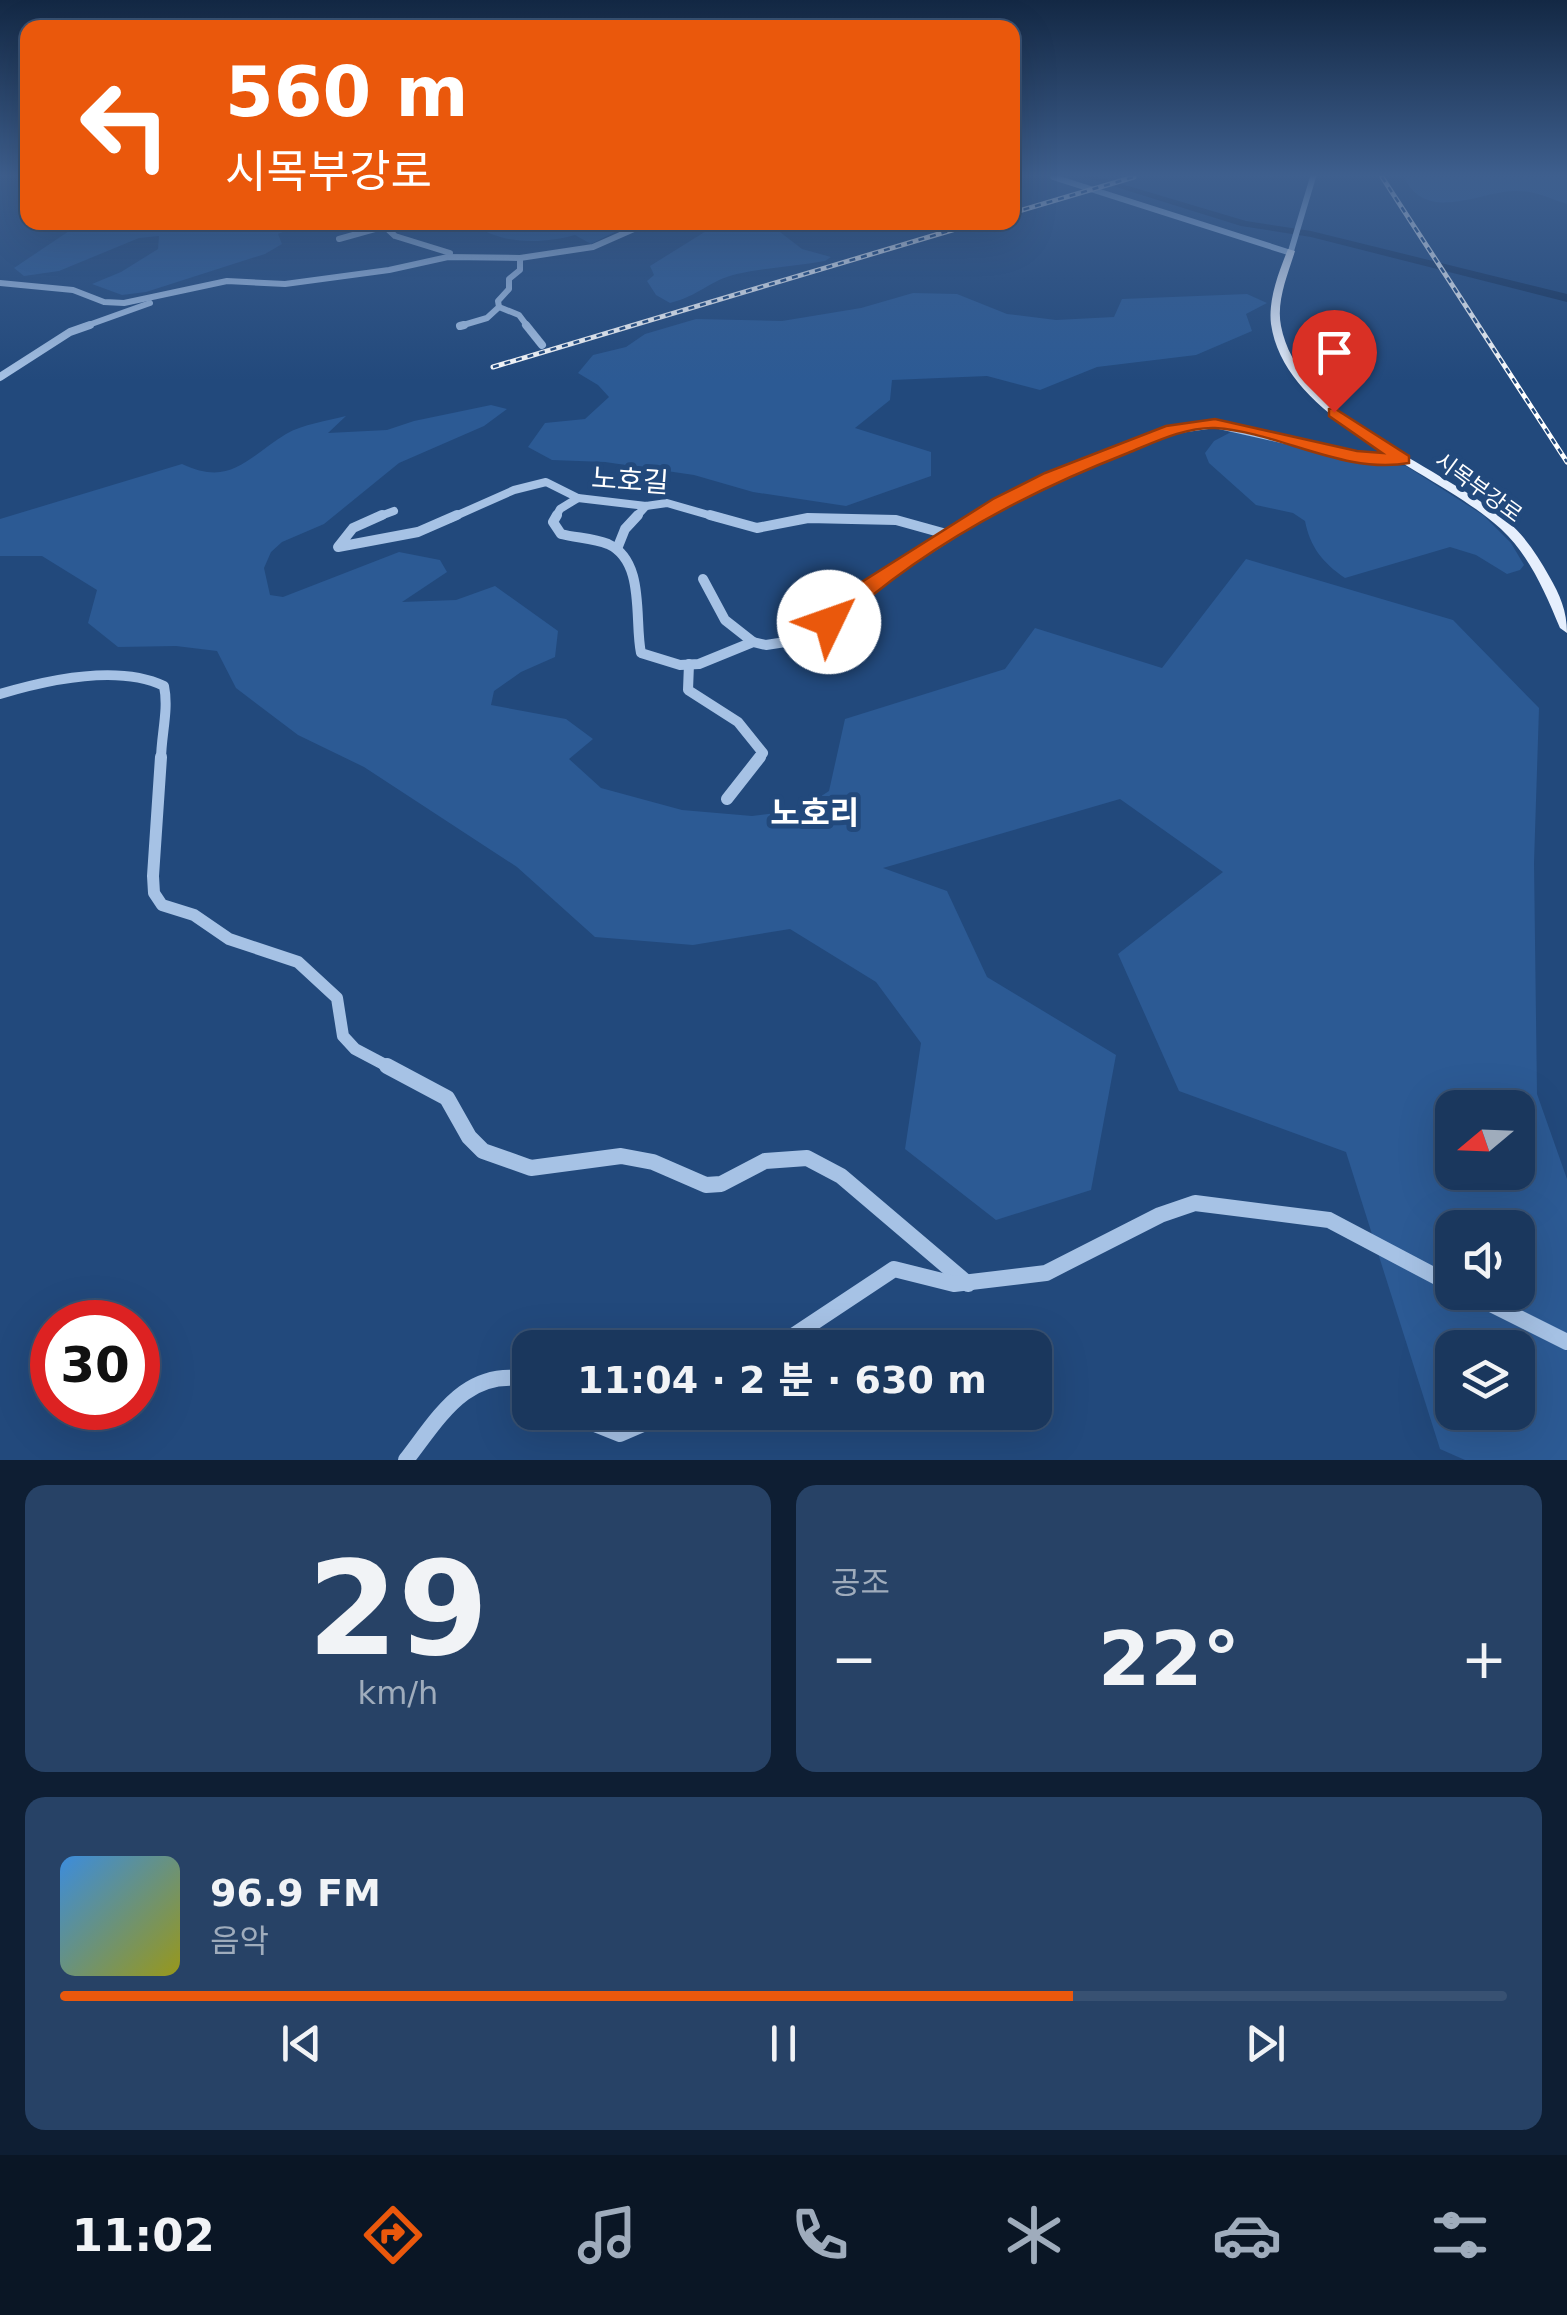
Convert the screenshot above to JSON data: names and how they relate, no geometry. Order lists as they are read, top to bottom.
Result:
{
  "streets": {
    "main road": ["시목부강로"],
    "street": ["노호길"]
  },
  "districts": ["노호리"],
  "north": "left",
  "page": {
    "turn": ["560 m", "시목부강로"],
    "limit": "30",
    "trip": "11:04 · 2 분 · 630 m",
    "tile": [
      ["29", "km/h"],
      "공조"
    ],
    "heat": ["−", "22°", "+"],
    "song": ["96.9 FM", "음악"],
    "tabs": "11:02"
  }
}
